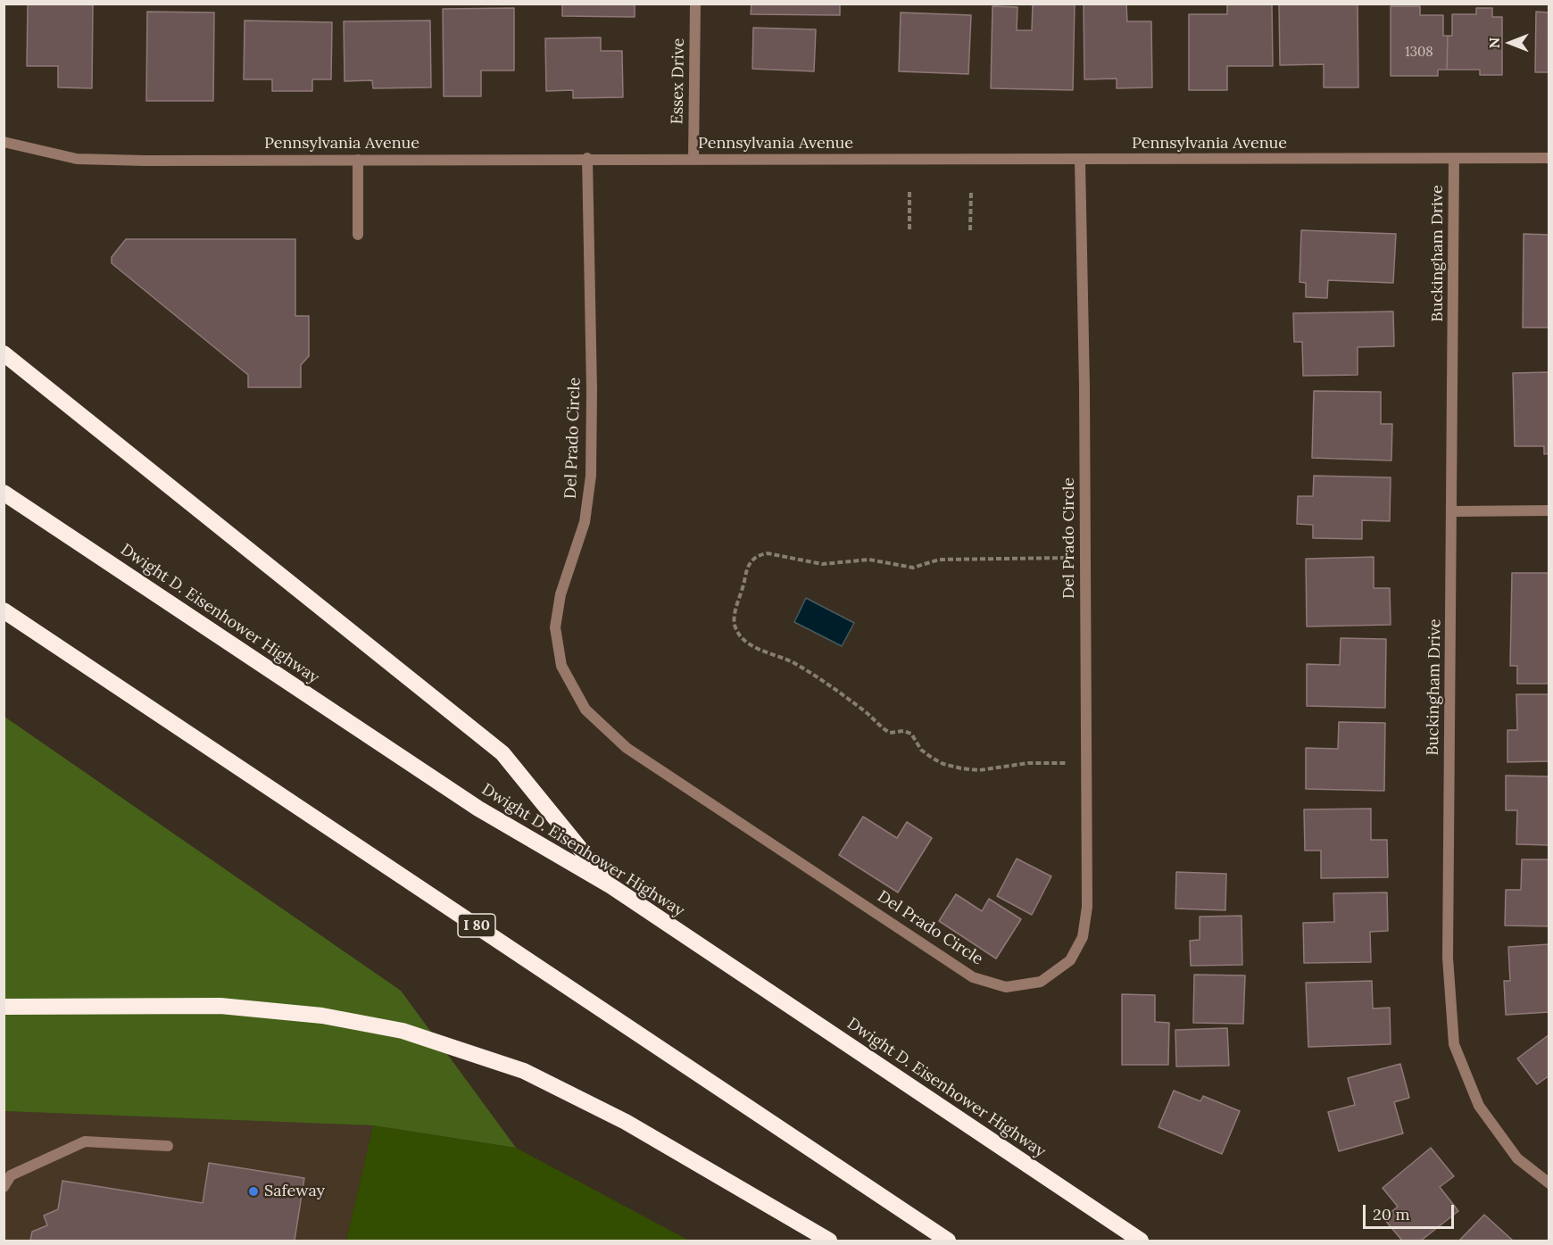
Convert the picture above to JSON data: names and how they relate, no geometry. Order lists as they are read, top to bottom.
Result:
{
  "streets": {
    "highway": ["Dwight D. Eisenhower Highway", "I 80"],
    "street": [
      "Essex Drive",
      "Pennsylvania Avenue",
      "Buckingham Drive",
      "Del Prado Circle"
    ]
  },
  "crossings": [
    ["Essex Drive", "Pennsylvania Avenue"],
    ["Pennsylvania Avenue", "Buckingham Drive"],
    ["Pennsylvania Avenue", "Del Prado Circle"]
  ],
  "places": ["Safeway"],
  "house_numbers": ["1308"],
  "scale_bar": "20 m",
  "north": "left"
}
